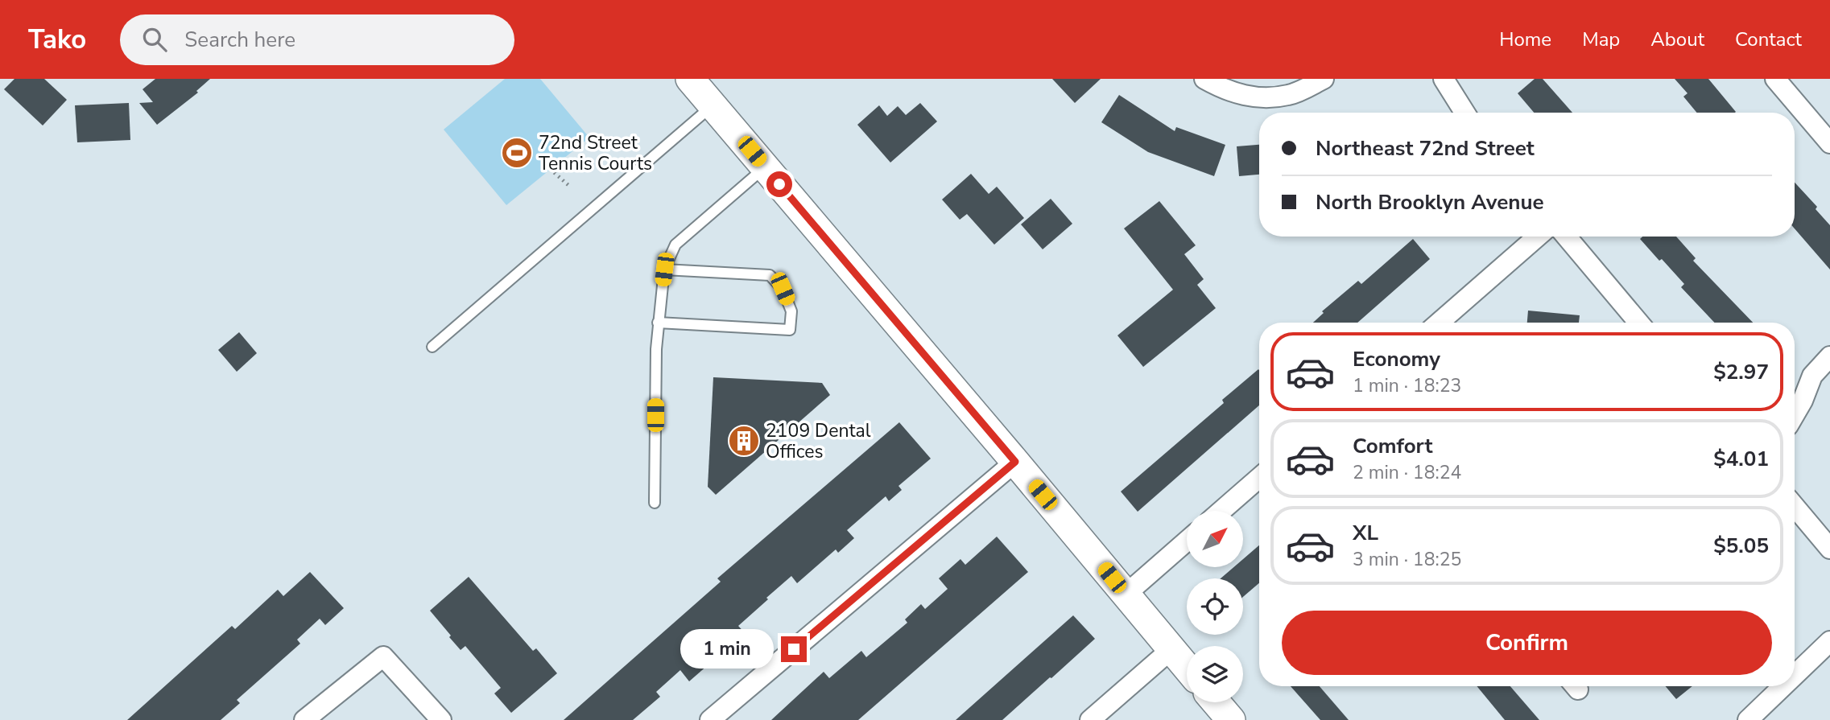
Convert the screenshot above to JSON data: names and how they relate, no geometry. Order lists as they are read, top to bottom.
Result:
{
  "places": {
    "sports": ["72nd Street Tennis Courts"],
    "building": ["2109 Dental Offices"]
  },
  "north": "top right",
  "page": {
    "header": "Tako",
    "search": "Search here",
    "nav": [
      "Home",
      "Map",
      "About",
      "Contact"
    ],
    "banner": ["Northeast 72nd Street", "North Brooklyn Avenue"],
    "list": [
      {
        "name": "Economy",
        "note": "1 min · 18:23",
        "value": "$2.97"
      },
      {
        "name": "Comfort",
        "note": "2 min · 18:24",
        "value": "$4.01"
      },
      {
        "name": "XL",
        "note": "3 min · 18:25",
        "value": "$5.05"
      }
    ],
    "buttons": "Confirm",
    "bubble": "1 min"
  }
}
